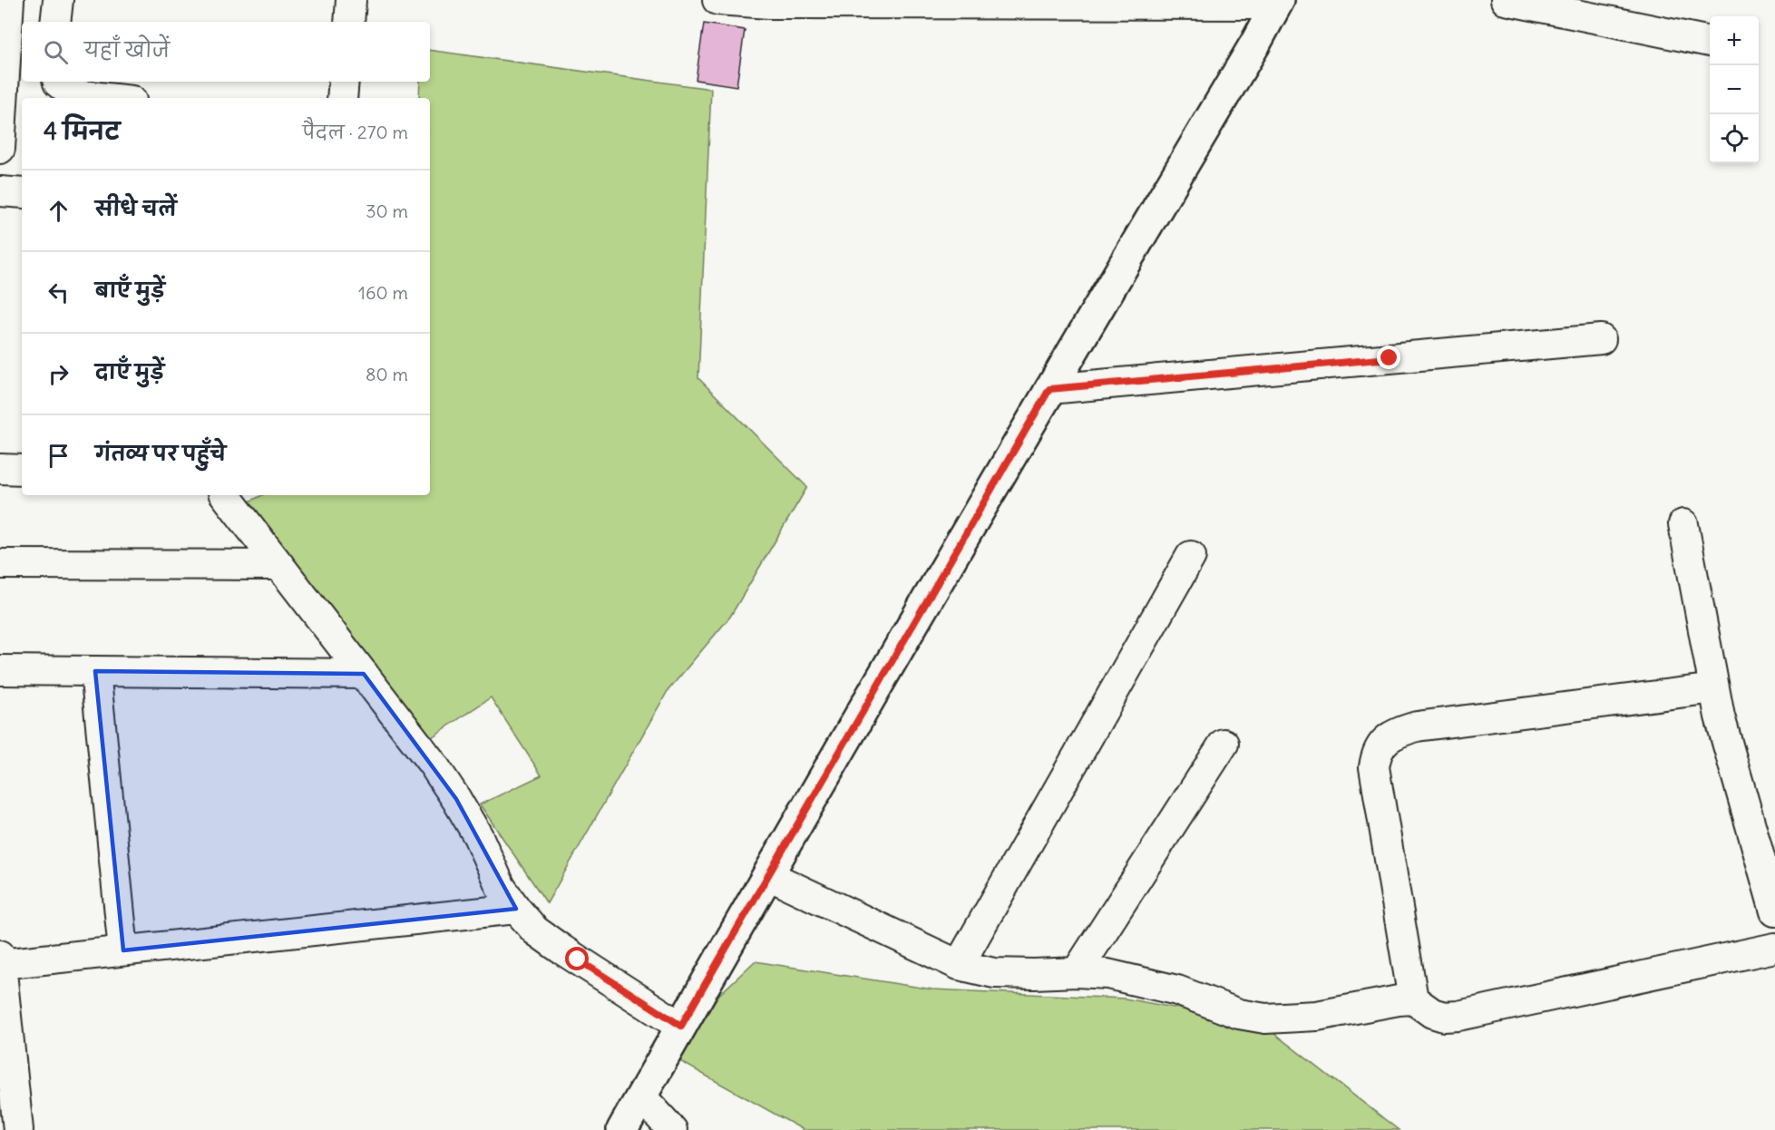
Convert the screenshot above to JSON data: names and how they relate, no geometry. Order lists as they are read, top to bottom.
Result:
{
  "page": {
    "map_buttons": ["+", "−"],
    "search": "यहाँ खोजें",
    "heading": ["4 मिनट", "पैदल · 270 m"],
    "list": [
      ["सीधे चलें", "30 m"],
      ["बाएँ मुड़ें", "160 m"],
      ["दाएँ मुड़ें", "80 m"],
      "गंतव्य पर पहुँचे"
    ]
  }
}
